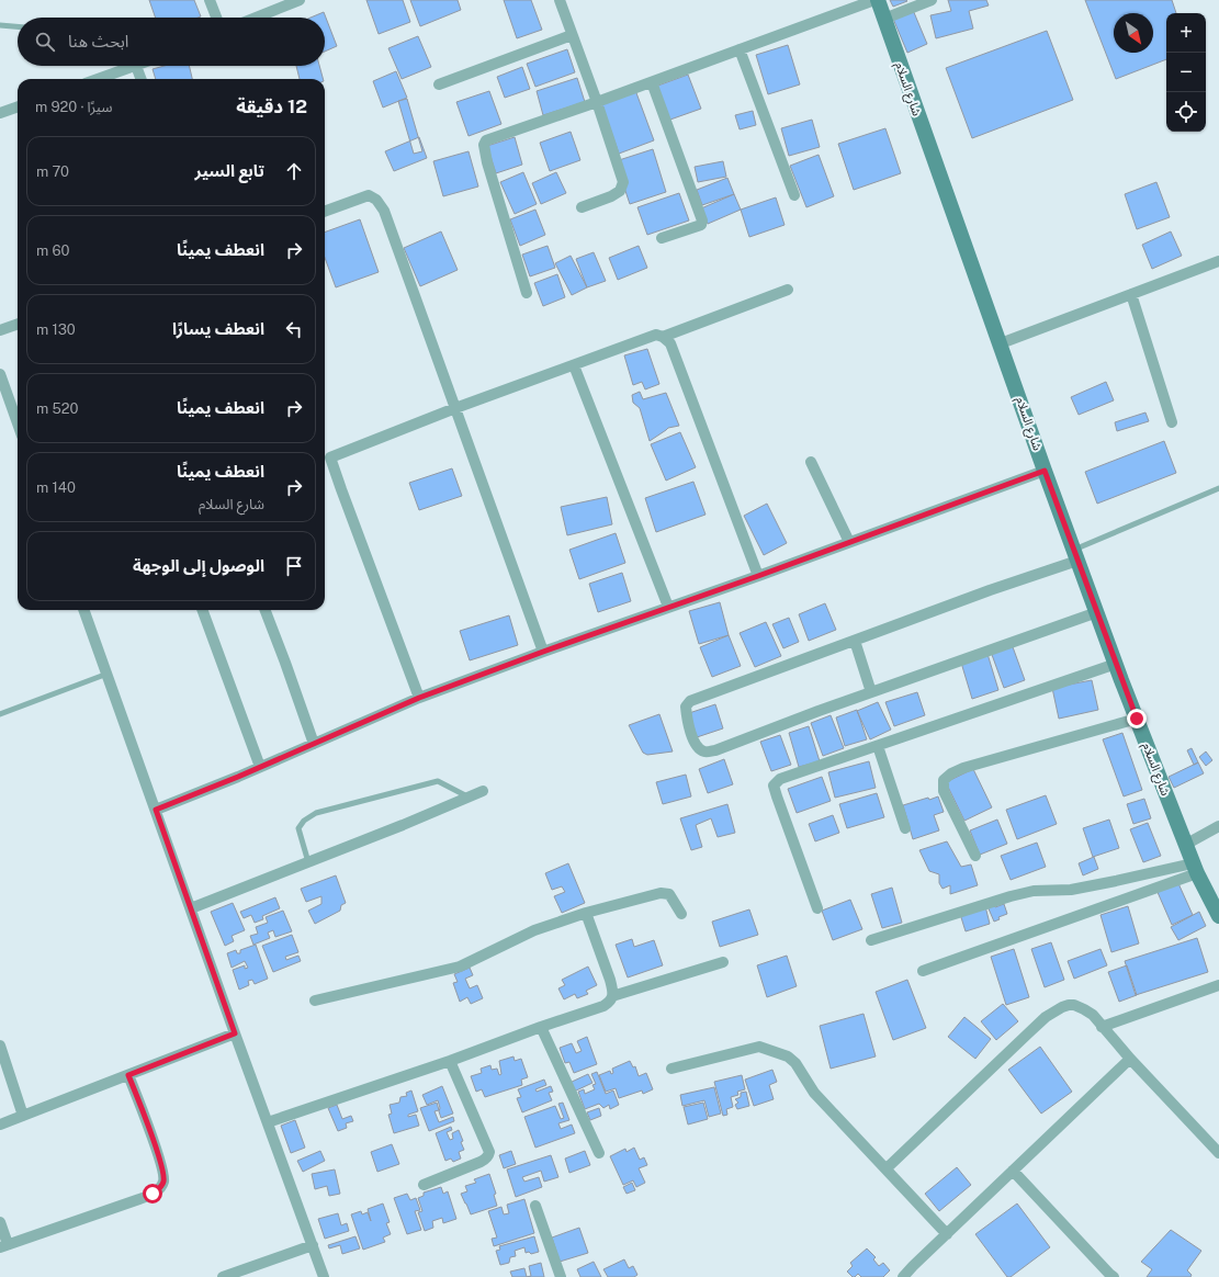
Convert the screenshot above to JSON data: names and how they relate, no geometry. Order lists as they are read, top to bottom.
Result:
{
  "streets": {
    "main road": ["شارع السلام"]
  },
  "north": "bottom right",
  "page": {
    "map_buttons": ["+", "−"],
    "search": "ابحث هنا",
    "heading": ["12 دقيقة", "سيرًا · 920 m"],
    "list": [
      ["تابع السير", "70 m"],
      ["انعطف يمينًا", "60 m"],
      ["انعطف يسارًا", "130 m"],
      ["انعطف يمينًا", "520 m"],
      ["انعطف يمينًا", "شارع السلام", "140 m"],
      "الوصول إلى الوجهة"
    ]
  }
}
